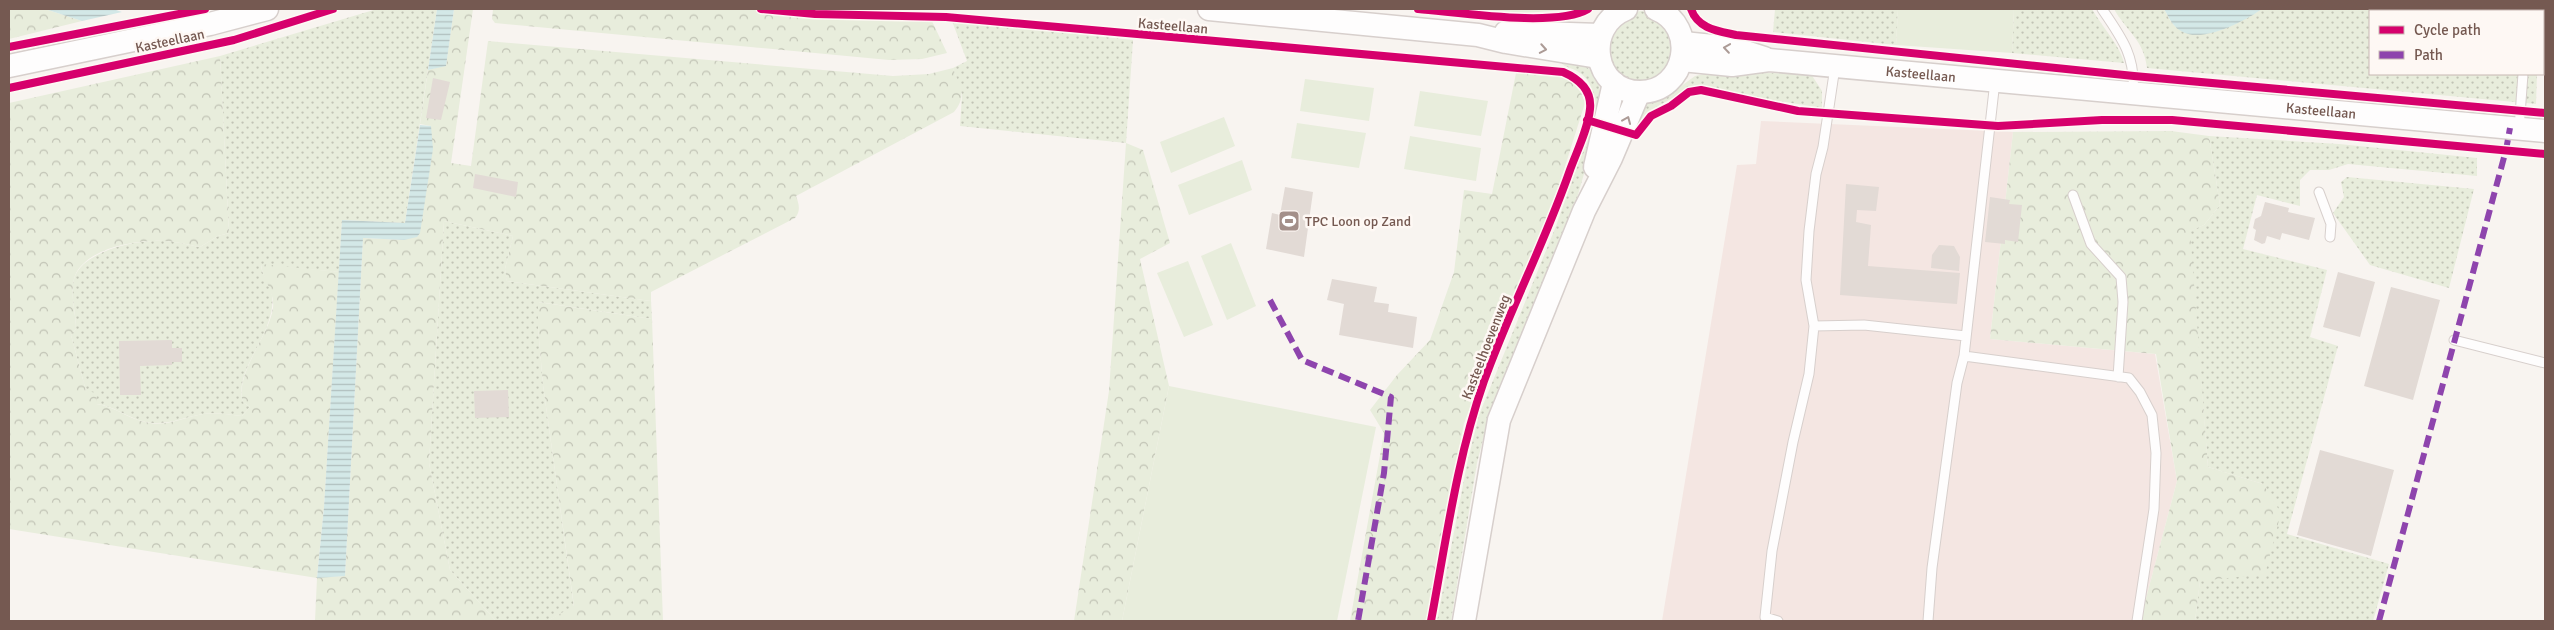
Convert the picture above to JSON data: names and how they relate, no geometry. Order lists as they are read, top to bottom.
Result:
{
  "streets": {
    "street": ["Kasteellaan"],
    "cycle path": ["Kasteelhoevenweg"]
  },
  "places": {
    "sports": ["TPC Loon op Zand"]
  },
  "legend": ["Cycle path", "Path"]
}
